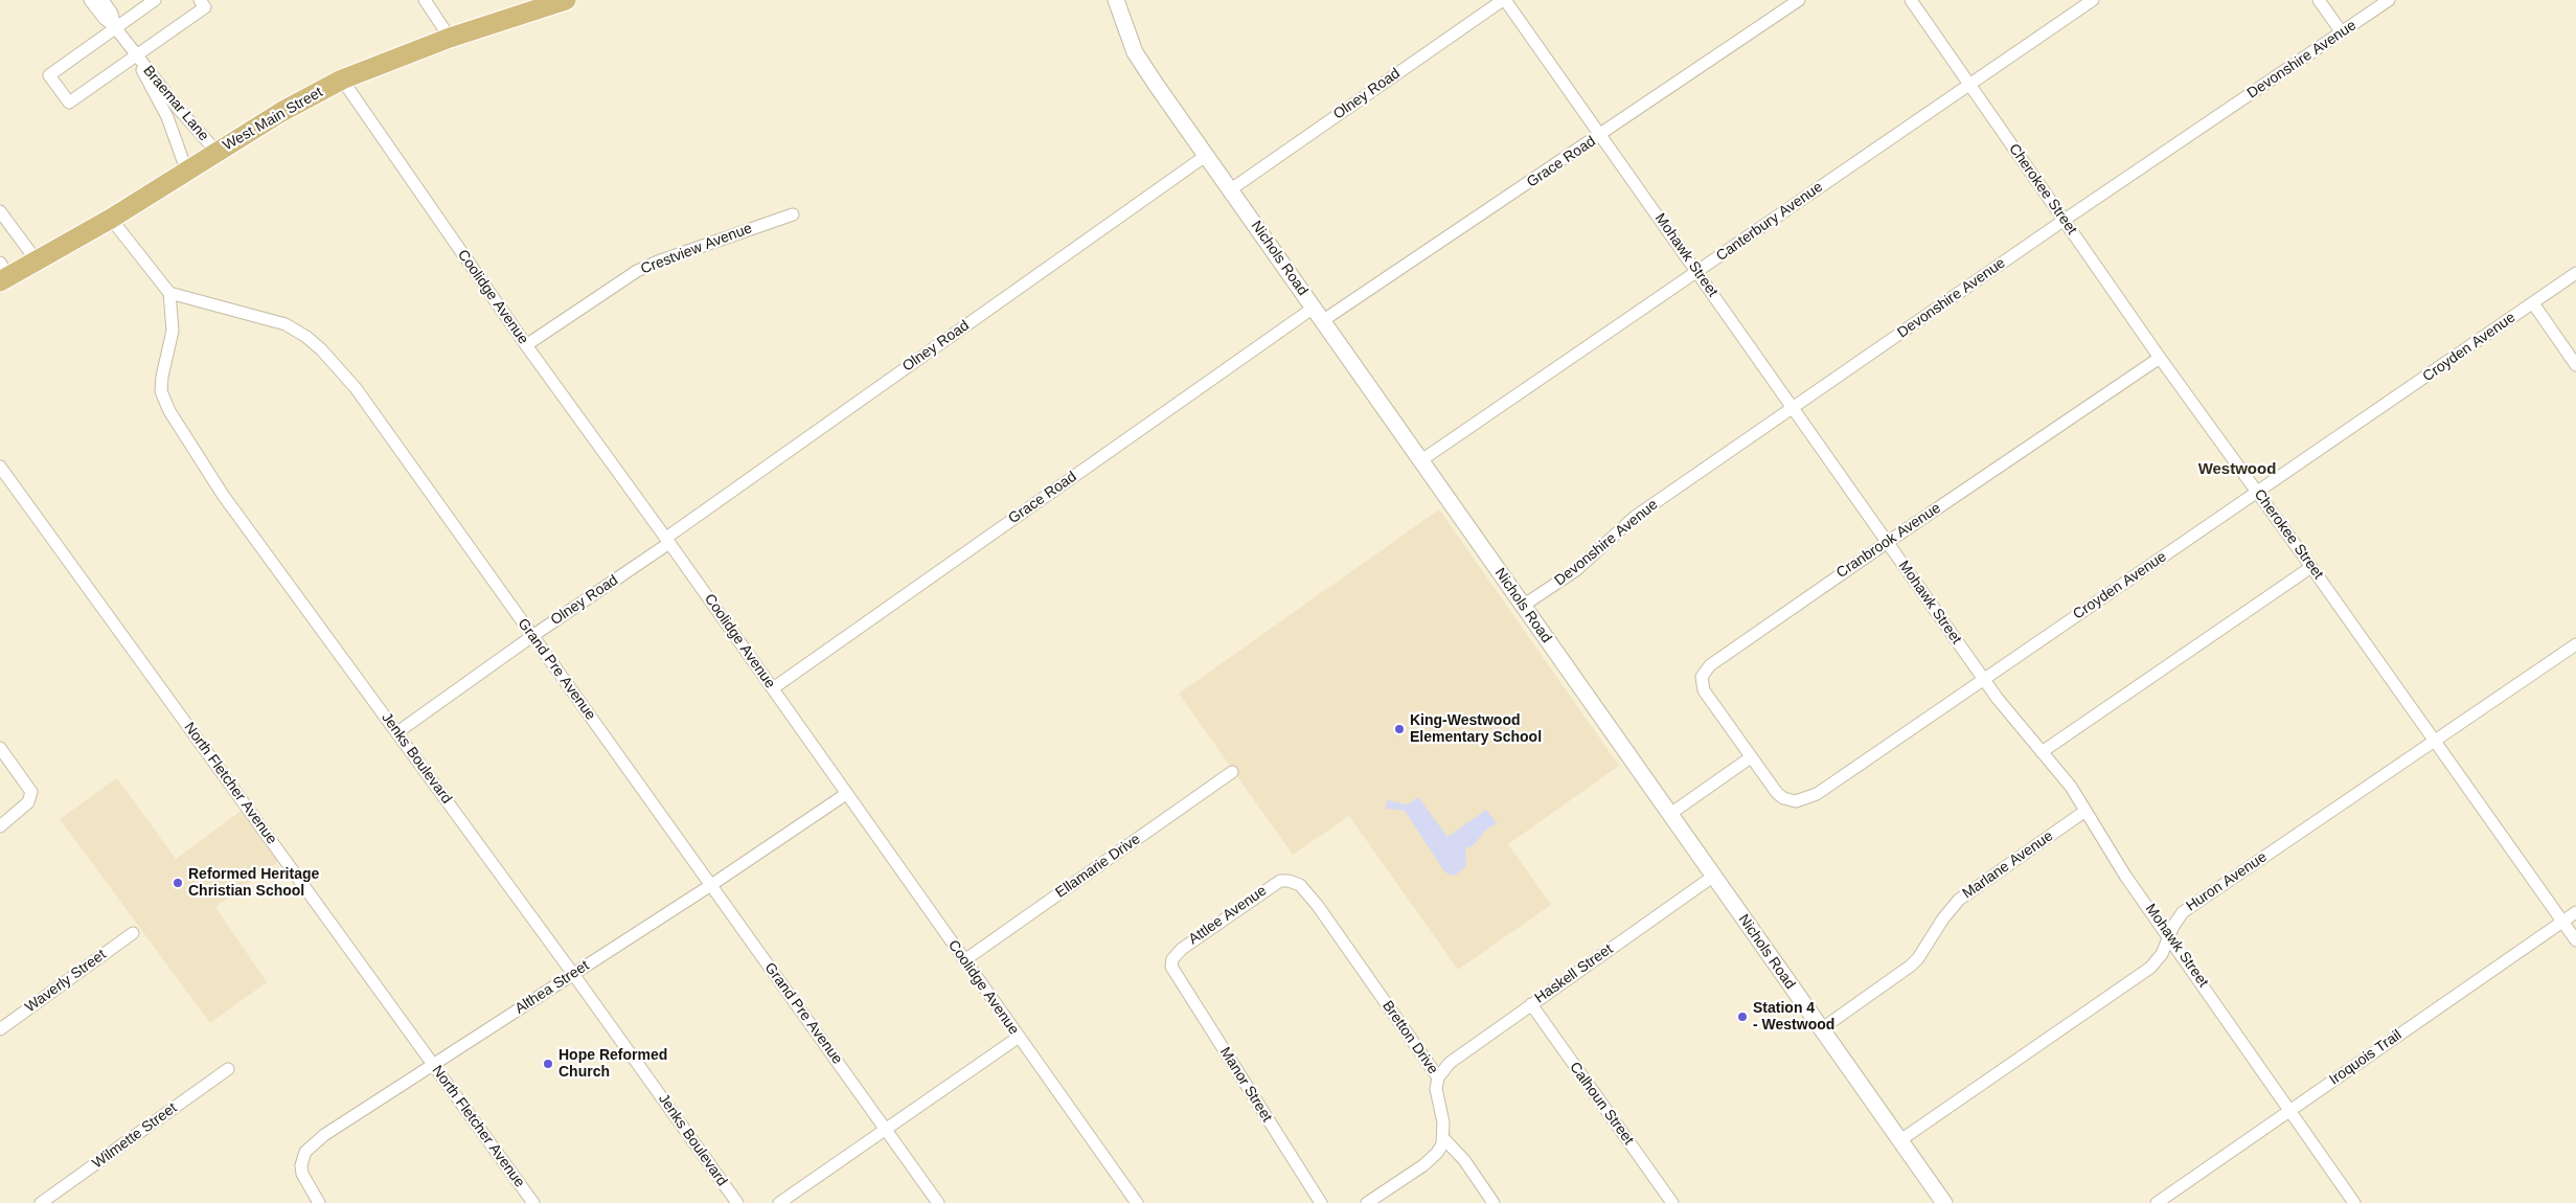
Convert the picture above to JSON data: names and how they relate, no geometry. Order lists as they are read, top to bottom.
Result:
{
  "streets": {
    "main road": ["West Main Street"],
    "street": [
      "Devonshire Avenue",
      "Olney Road",
      "Braemar Lane",
      "Grace Road",
      "Cherokee Street",
      "Canterbury Avenue",
      "Crestview Avenue",
      "Mohawk Street",
      "Nichols Road",
      "Coolidge Avenue",
      "Croyden Avenue",
      "Cranbrook Avenue",
      "Grand Pre Avenue",
      "Jenks Boulevard",
      "North Fletcher Avenue",
      "Marlane Avenue",
      "Ellamarie Drive",
      "Huron Avenue",
      "Attlee Avenue",
      "Haskell Street",
      "Waverly Street",
      "Althea Street",
      "Bretton Drive",
      "Iroquois Trail",
      "Manor Street",
      "Calhoun Street",
      "Wilmette Street"
    ]
  },
  "crossings": [
    ["Devonshire Avenue", "Cherokee Street"],
    ["Devonshire Avenue", "Mohawk Street"],
    ["Devonshire Avenue", "Nichols Road"],
    ["Olney Road", "Mohawk Street"],
    ["Olney Road", "Nichols Road"],
    ["Olney Road", "Coolidge Avenue"],
    ["Olney Road", "Grand Pre Avenue"],
    ["Olney Road", "Jenks Boulevard"],
    ["Braemar Lane", "West Main Street"],
    ["West Main Street", "Coolidge Avenue"],
    ["Grace Road", "Mohawk Street"],
    ["Grace Road", "Nichols Road"],
    ["Grace Road", "Coolidge Avenue"],
    ["Cherokee Street", "Canterbury Avenue"],
    ["Cherokee Street", "Croyden Avenue"],
    ["Cherokee Street", "Cranbrook Avenue"],
    ["Cherokee Street", "Huron Avenue"],
    ["Cherokee Street", "Iroquois Trail"],
    ["Canterbury Avenue", "Mohawk Street"],
    ["Canterbury Avenue", "Nichols Road"],
    ["Crestview Avenue", "Coolidge Avenue"],
    ["Mohawk Street", "Croyden Avenue"],
    ["Mohawk Street", "Cranbrook Avenue"],
    ["Mohawk Street", "Marlane Avenue"],
    ["Mohawk Street", "Huron Avenue"],
    ["Mohawk Street", "Iroquois Trail"],
    ["Nichols Road", "Marlane Avenue"],
    ["Nichols Road", "Huron Avenue"],
    ["Nichols Road", "Haskell Street"],
    ["Coolidge Avenue", "Ellamarie Drive"],
    ["Coolidge Avenue", "Althea Street"],
    ["Croyden Avenue", "Cranbrook Avenue"],
    ["Grand Pre Avenue", "Jenks Boulevard"],
    ["Grand Pre Avenue", "Althea Street"],
    ["Jenks Boulevard", "Althea Street"],
    ["North Fletcher Avenue", "Althea Street"],
    ["Attlee Avenue", "Bretton Drive"],
    ["Attlee Avenue", "Manor Street"],
    ["Haskell Street", "Bretton Drive"],
    ["Haskell Street", "Calhoun Street"]
  ],
  "districts": ["Westwood"],
  "places": [
    "King-Westwood Elementary School",
    "Reformed Heritage Christian School",
    "Station 4 - Westwood",
    "Hope Reformed Church"
  ]
}
